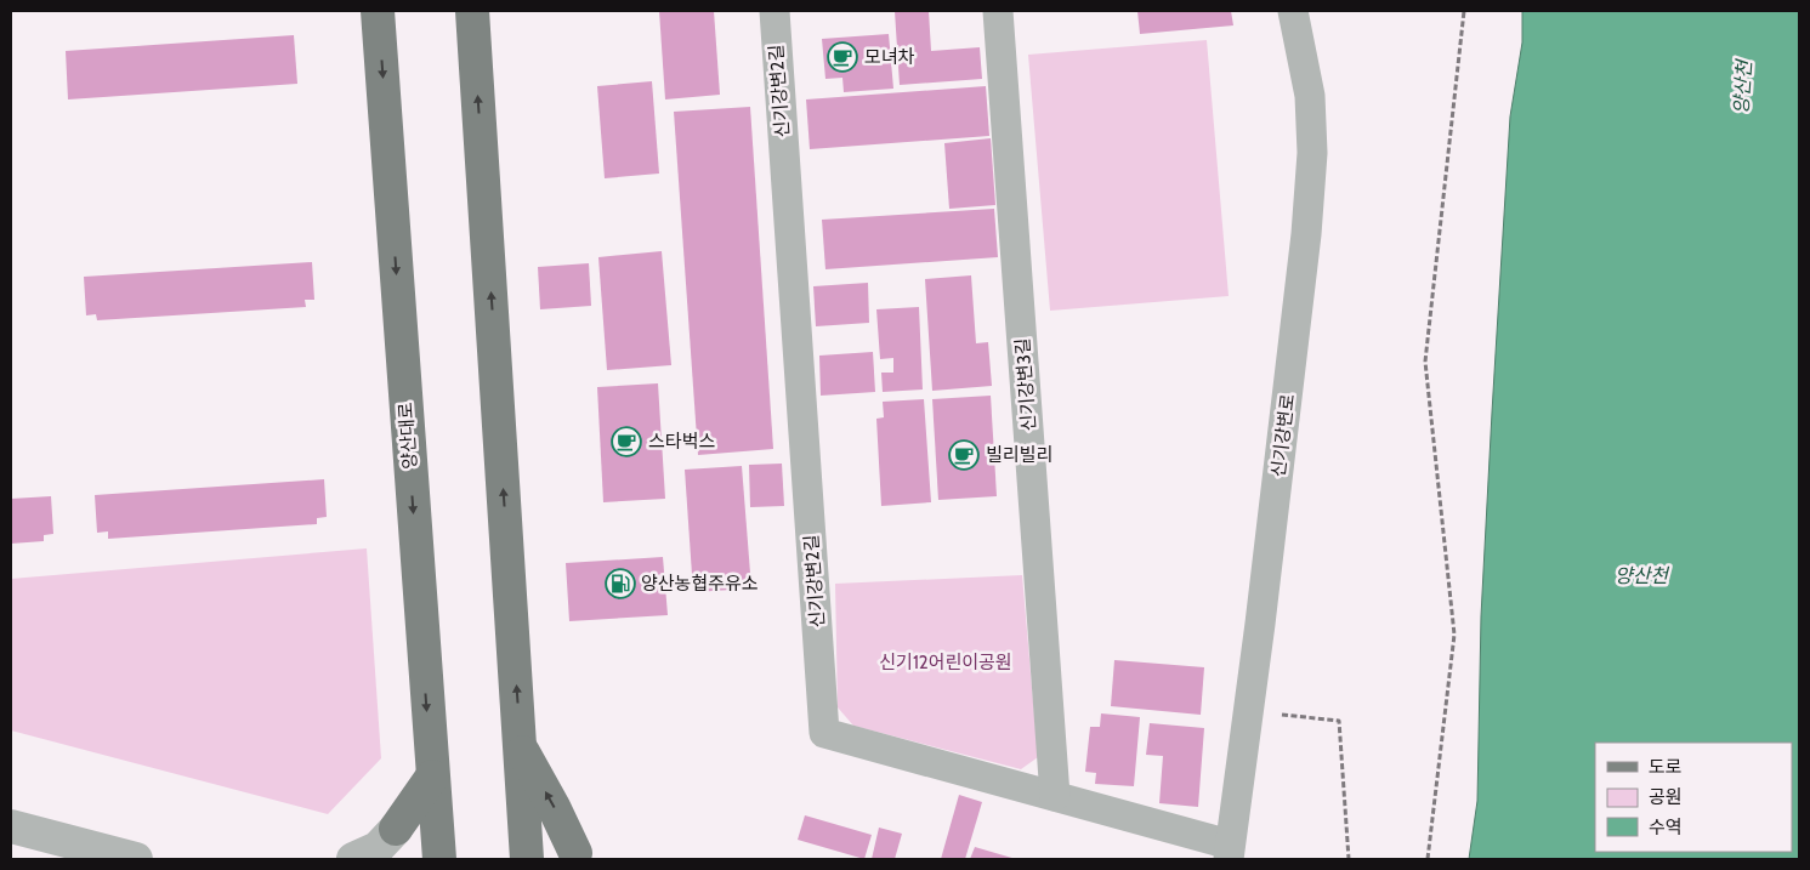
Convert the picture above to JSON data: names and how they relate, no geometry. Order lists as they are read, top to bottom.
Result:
{
  "streets": {
    "main road": ["양산대로"],
    "street": ["신기강변2길", "신기강변3길", "신기강변로"]
  },
  "crossings": [
    ["신기강변2길", "신기강변3길"],
    ["신기강변2길", "신기강변로"]
  ],
  "water": ["양산천"],
  "parks": ["신기12어린이공원"],
  "places": {
    "cafe": ["모녀차", "스타벅스", "빌리빌리"],
    "fuel station": ["양산농협주유소"]
  },
  "legend": ["도로", "공원", "수역"]
}
